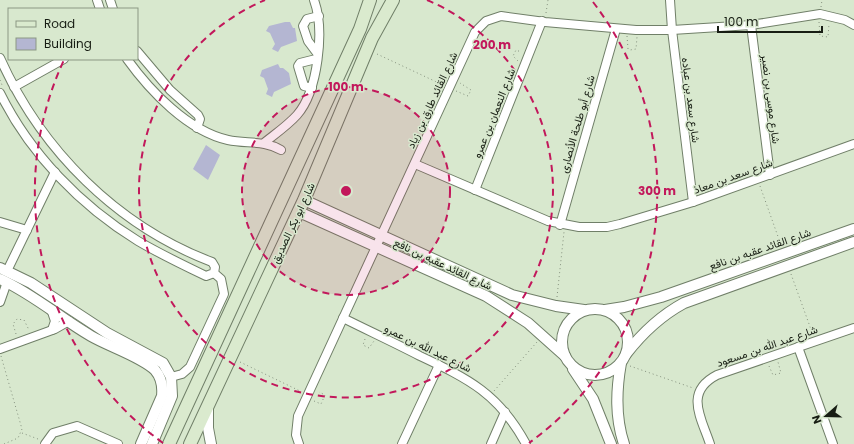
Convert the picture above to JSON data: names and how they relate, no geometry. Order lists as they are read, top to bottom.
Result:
{
  "streets": {
    "main road": ["شارع ابو بكر الصديق"],
    "street": [
      "شارع موسى بن نصير",
      "شارع القائد طارق بن زياد",
      "شارع سعد بن عباده",
      "شارع النعمان بن عمرو",
      "شارع أبو طلحة الأنصارى",
      "شارع سعد بن معاذ",
      "شارع القائد عقبه بن نافع",
      "شارع عبد الله بن مسعود",
      "شارع عبد الله بن عمرو"
    ]
  },
  "crossings": [
    ["شارع موسى بن نصير", "شارع القائد طارق بن زياد"],
    ["شارع موسى بن نصير", "شارع سعد بن معاذ"],
    ["شارع القائد طارق بن زياد", "شارع سعد بن عباده"],
    ["شارع القائد طارق بن زياد", "شارع النعمان بن عمرو"],
    ["شارع القائد طارق بن زياد", "شارع أبو طلحة الأنصارى"],
    ["شارع القائد طارق بن زياد", "شارع سعد بن معاذ"],
    ["شارع القائد طارق بن زياد", "شارع القائد عقبه بن نافع"],
    ["شارع القائد طارق بن زياد", "شارع عبد الله بن عمرو"],
    ["شارع سعد بن عباده", "شارع سعد بن معاذ"],
    ["شارع النعمان بن عمرو", "شارع سعد بن معاذ"],
    ["شارع أبو طلحة الأنصارى", "شارع سعد بن معاذ"],
    ["شارع ابو بكر الصديق", "شارع القائد عقبه بن نافع"]
  ],
  "legend": ["Road", "Building"],
  "scale_bar": "100 m",
  "north": "left",
  "rings": ["200 m", "100 m", "300 m"]
}
